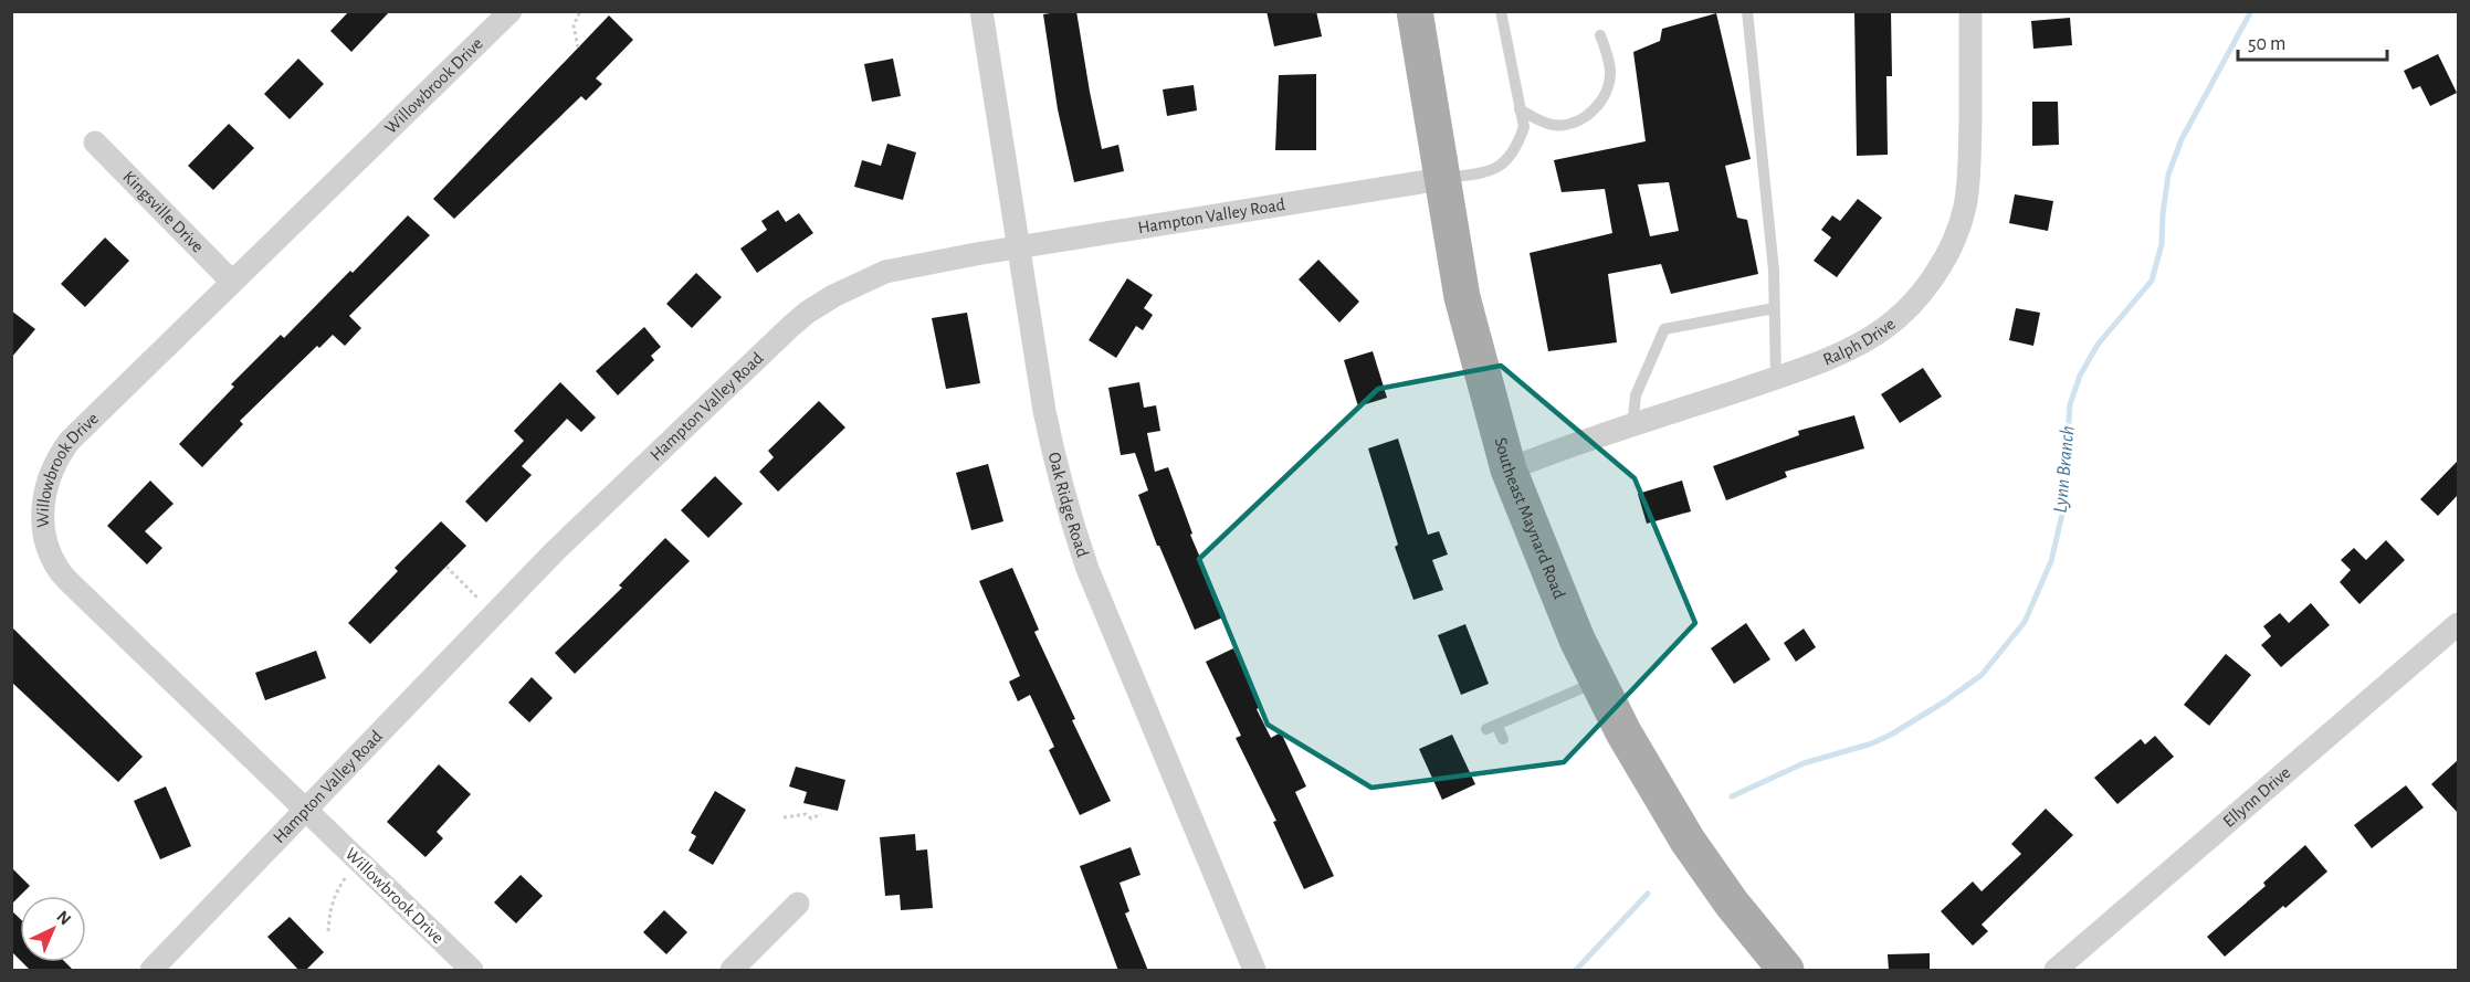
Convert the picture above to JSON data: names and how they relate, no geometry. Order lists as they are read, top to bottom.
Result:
{
  "streets": {
    "main road": ["Southeast Maynard Road"],
    "street": [
      "Willowbrook Drive",
      "Kingsville Drive",
      "Hampton Valley Road",
      "Ralph Drive",
      "Oak Ridge Road",
      "Ellynn Drive"
    ]
  },
  "crossings": [
    ["Willowbrook Drive", "Kingsville Drive"],
    ["Willowbrook Drive", "Hampton Valley Road"],
    ["Hampton Valley Road", "Oak Ridge Road"],
    ["Hampton Valley Road", "Southeast Maynard Road"],
    ["Ralph Drive", "Southeast Maynard Road"]
  ],
  "water": ["Lynn Branch"],
  "scale_bar": "50 m",
  "north": "top right"
}
